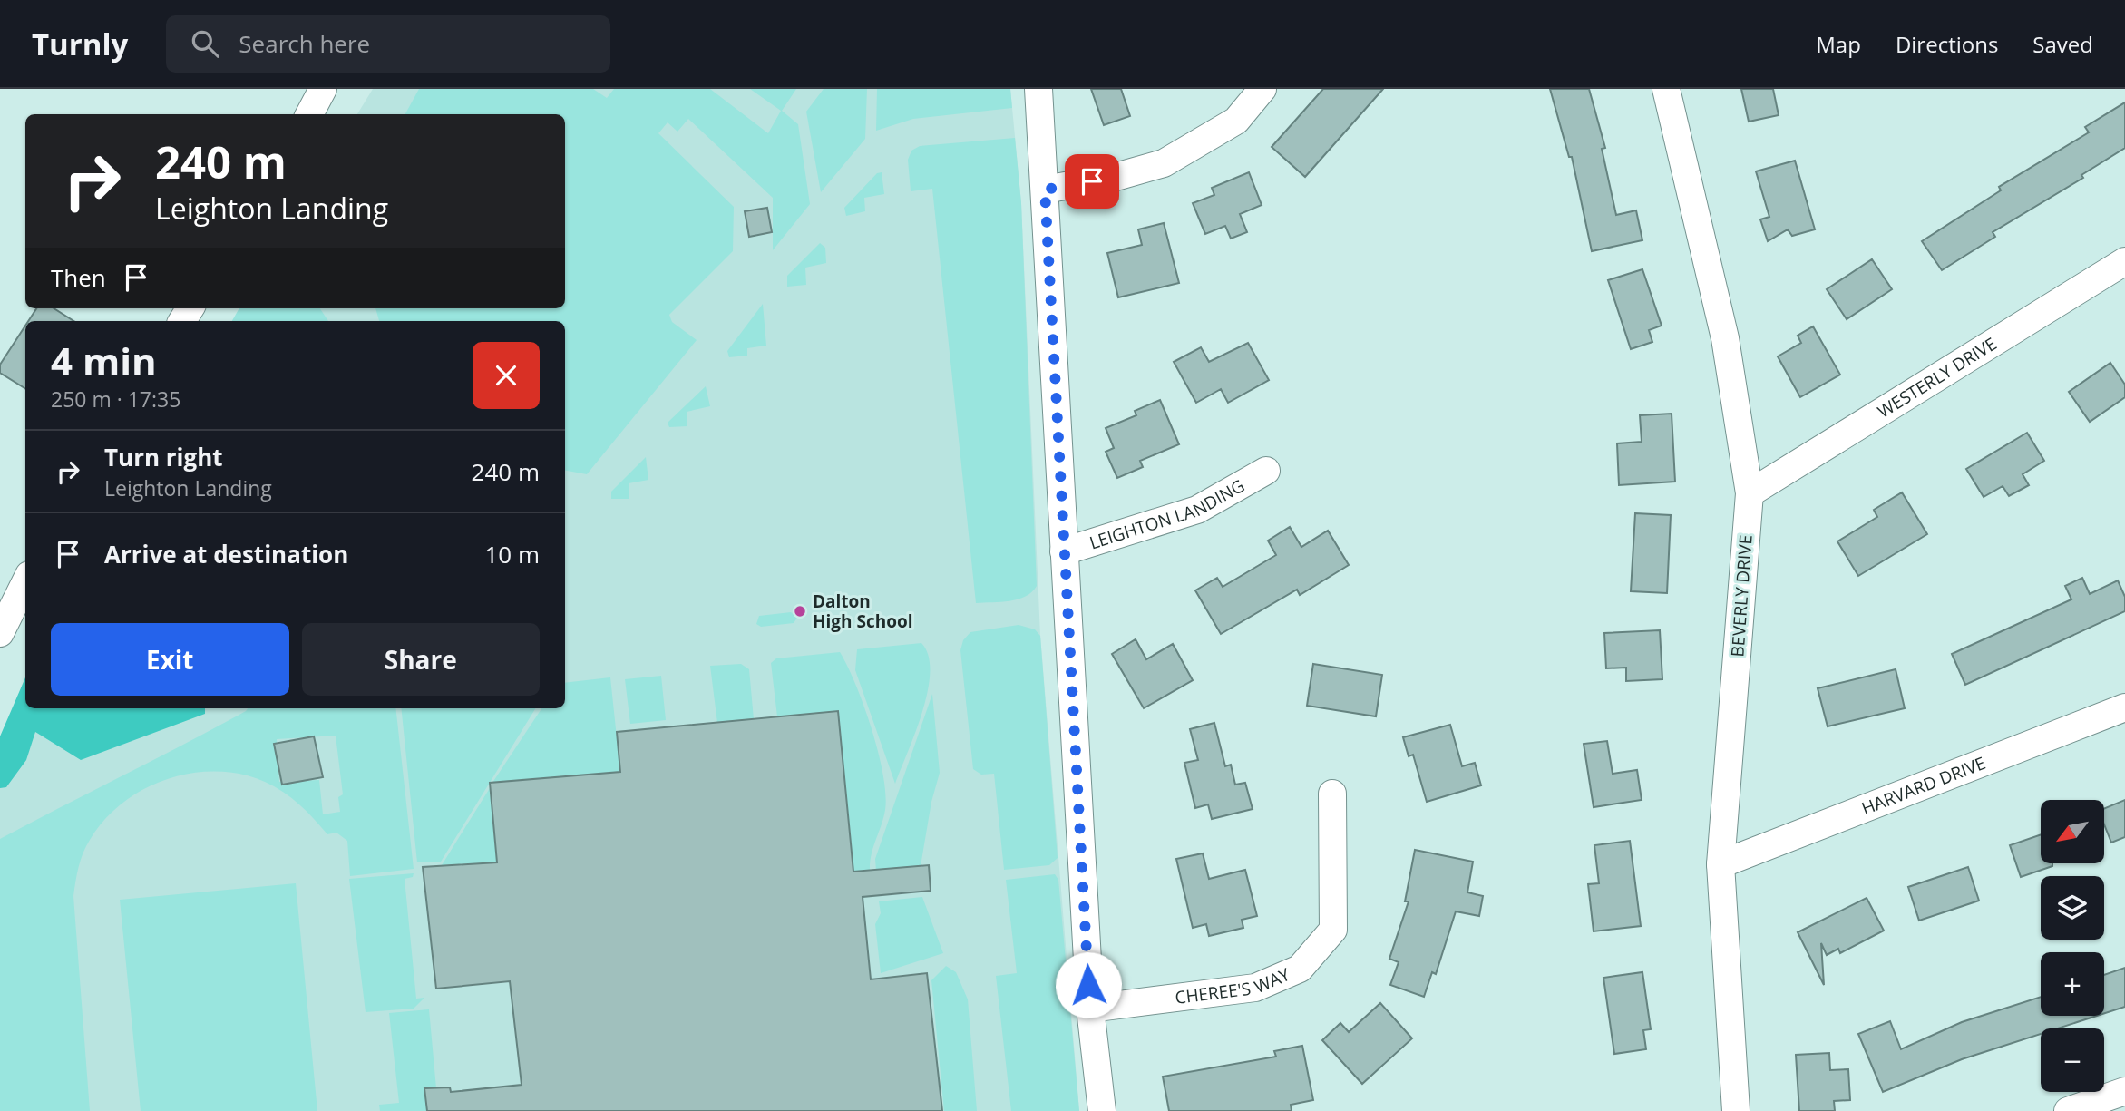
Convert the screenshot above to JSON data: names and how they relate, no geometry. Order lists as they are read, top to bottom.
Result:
{
  "streets": {
    "street": [
      "WESTERLY DRIVE",
      "LEIGHTON LANDING",
      "BEVERLY DRIVE",
      "HARVARD DRIVE",
      "CHEREE'S WAY"
    ]
  },
  "crossings": [
    ["WESTERLY DRIVE", "BEVERLY DRIVE"],
    ["BEVERLY DRIVE", "HARVARD DRIVE"]
  ],
  "places": ["Dalton High School"],
  "north": "bottom left",
  "page": {
    "header": "Turnly",
    "search": "Search here",
    "nav": ["Map", "Directions", "Saved"],
    "turn": ["240 m", "Leighton Landing"],
    "then": "Then",
    "heading": ["4 min", "250 m · 17:35"],
    "list": [
      {
        "name": "Turn right",
        "note": "Leighton Landing",
        "value": "240 m"
      },
      {
        "name": "Arrive at destination",
        "value": "10 m"
      }
    ],
    "buttons": ["Exit", "Share"],
    "map_buttons": ["+", "−"]
  }
}
